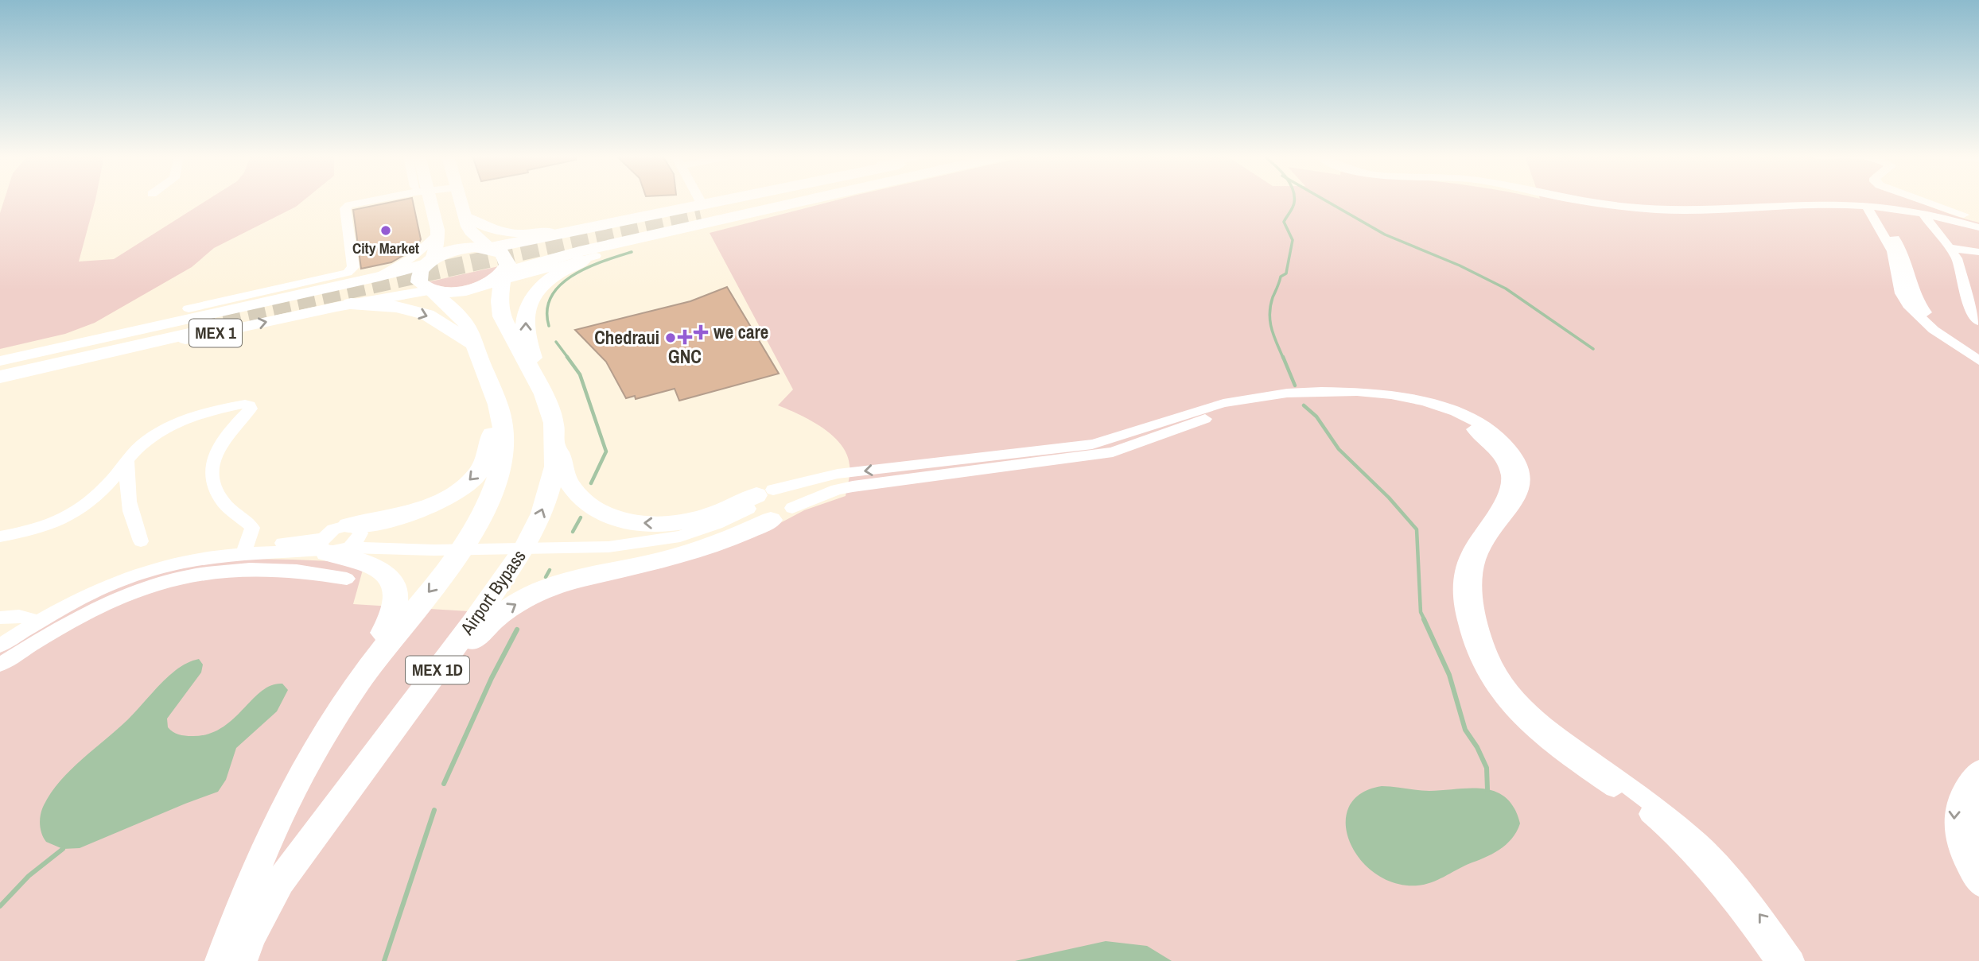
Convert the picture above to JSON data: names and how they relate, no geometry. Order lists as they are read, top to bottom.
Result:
{
  "streets": {
    "highway": ["Airport Bypass", "MEX 1D"],
    "main road": ["MEX 1"]
  },
  "crossings": [
    ["MEX 1", "MEX 1D"]
  ],
  "places": {
    "other": ["City Market", "Chedraui"],
    "health": ["we care", "GNC"]
  }
}
